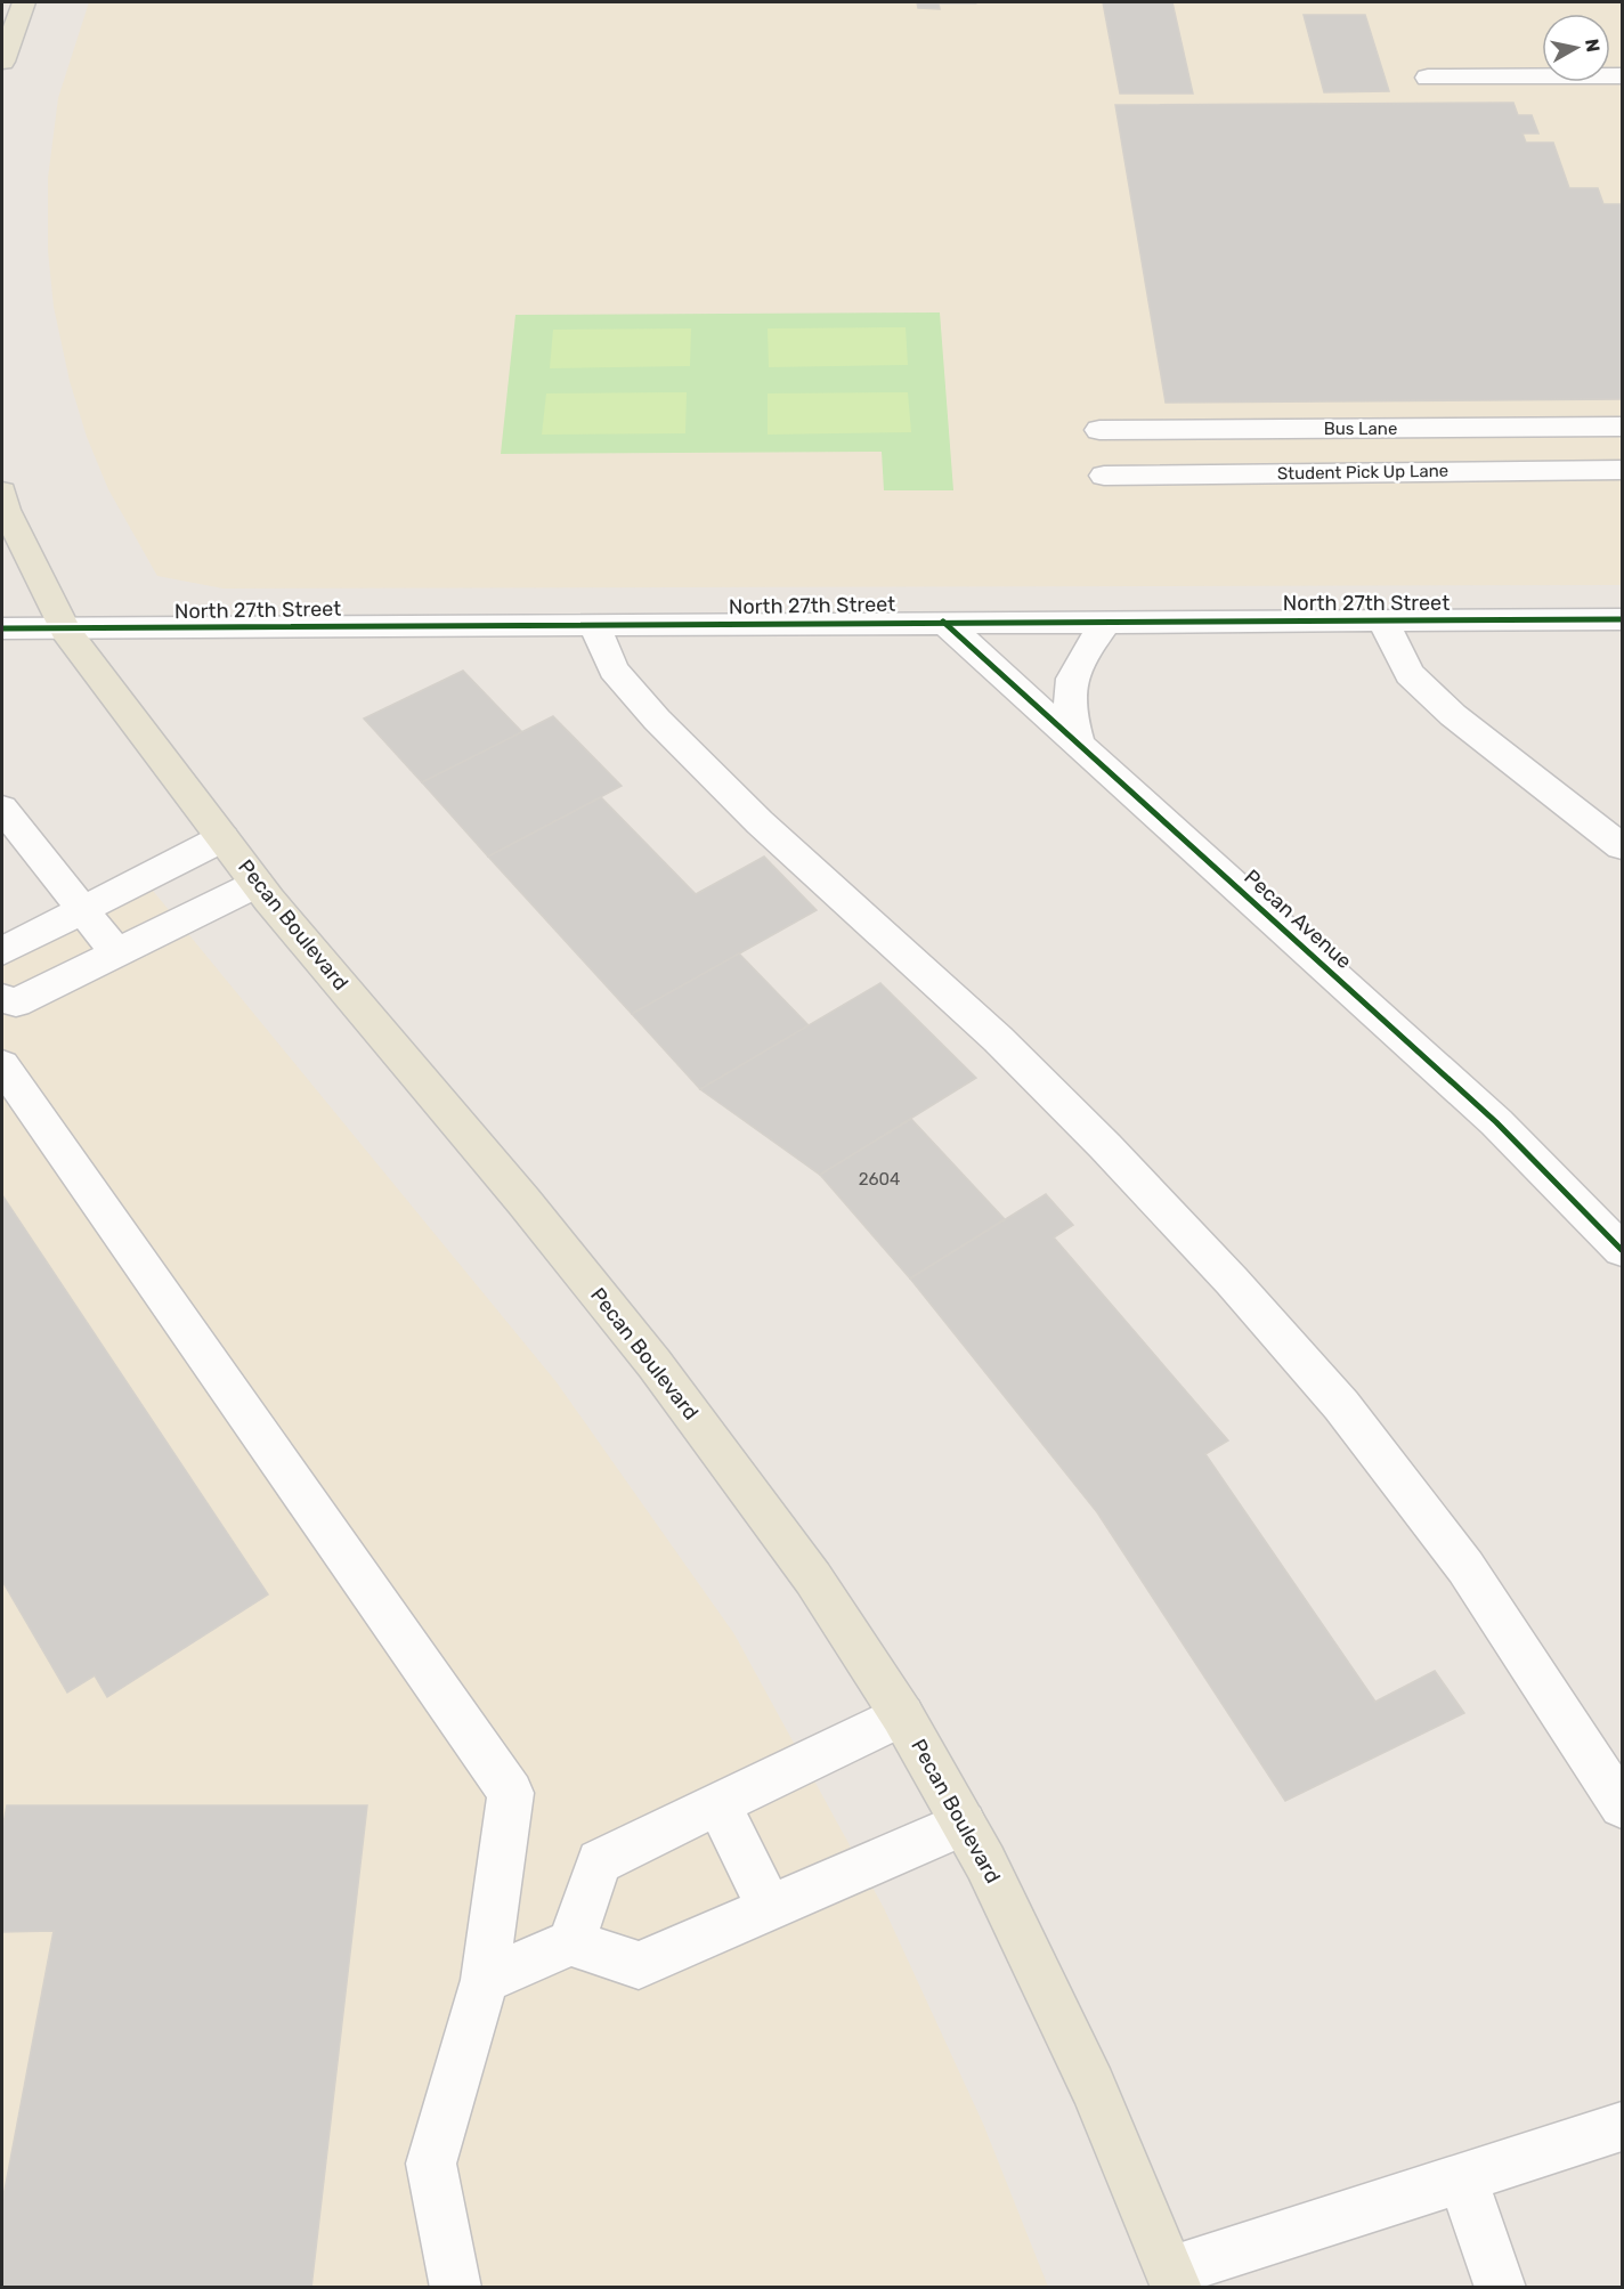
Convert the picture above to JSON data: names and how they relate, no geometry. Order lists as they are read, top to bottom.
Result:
{
  "streets": {
    "main road": ["Pecan Boulevard"],
    "street": [
      "Bus Lane",
      "Student Pick Up Lane",
      "North 27th Street",
      "Pecan Avenue"
    ]
  },
  "crossings": [
    ["North 27th Street", "Pecan Avenue"],
    ["North 27th Street", "Pecan Boulevard"]
  ],
  "house_numbers": ["2604"],
  "north": "right"
}
